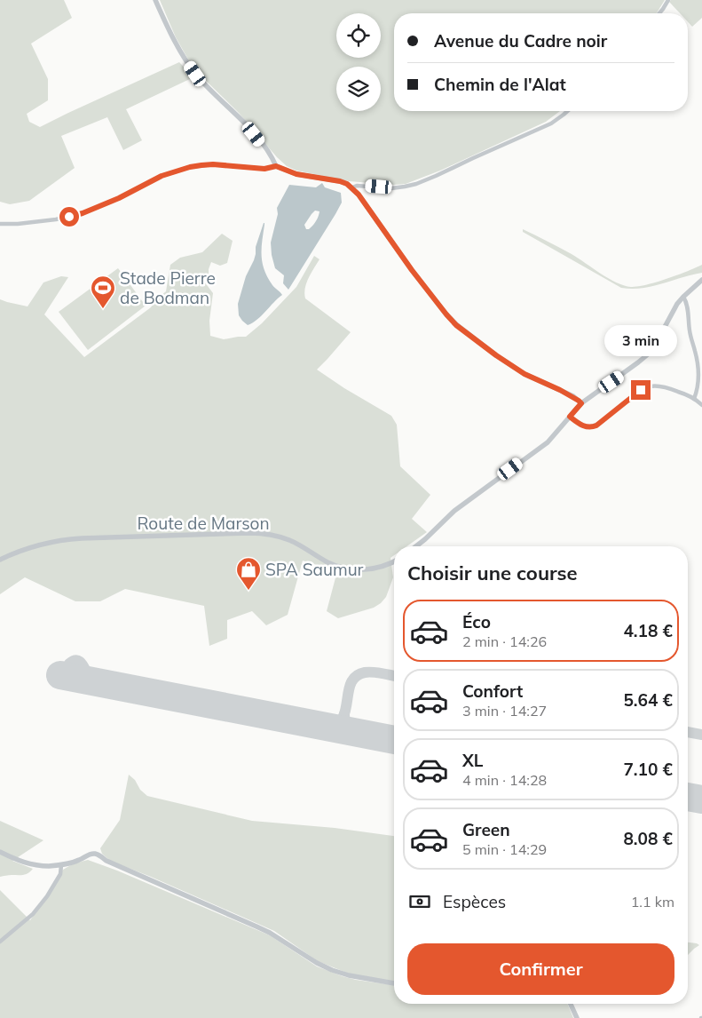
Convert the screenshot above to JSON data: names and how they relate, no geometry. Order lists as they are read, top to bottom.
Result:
{
  "streets": {
    "street": ["Route de Marson"]
  },
  "places": {
    "sports": ["Stade Pierre de Bodman"],
    "shop": ["SPA Saumur"]
  },
  "page": {
    "banner": ["Avenue du Cadre noir", "Chemin de l'Alat"],
    "bubble": "3 min",
    "heading": "Choisir une course",
    "list": [
      {
        "name": "Éco",
        "note": "2 min · 14:26",
        "value": "4.18 €"
      },
      {
        "name": "Confort",
        "note": "3 min · 14:27",
        "value": "5.64 €"
      },
      {
        "name": "XL",
        "note": "4 min · 14:28",
        "value": "7.10 €"
      },
      {
        "name": "Green",
        "note": "5 min · 14:29",
        "value": "8.08 €"
      }
    ],
    "pay": ["Espèces", "1.1 km"],
    "buttons": "Confirmer"
  }
}
